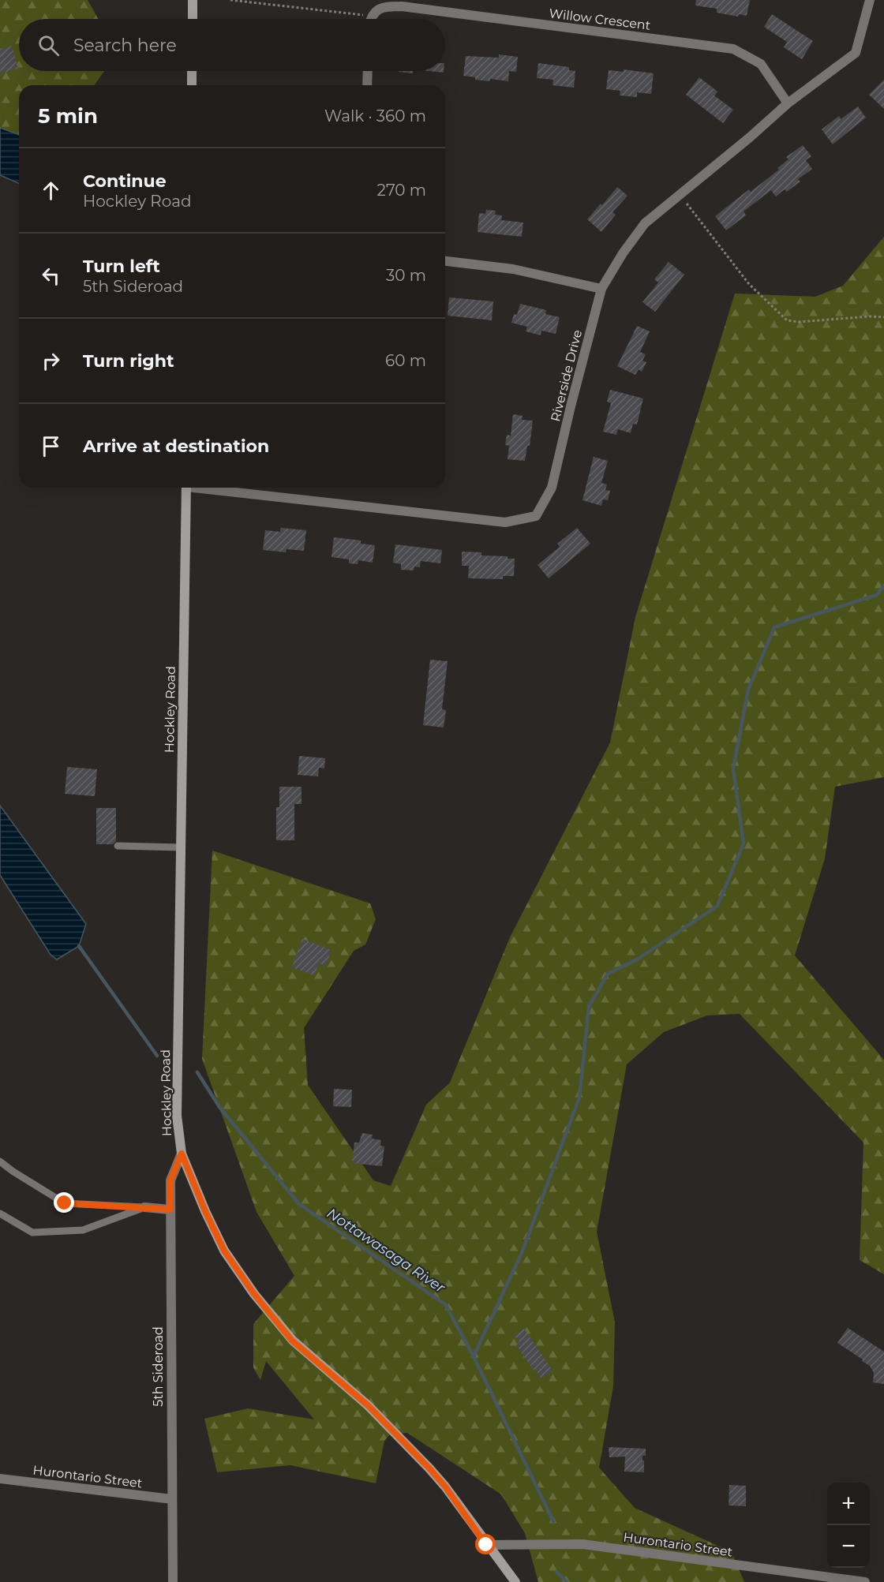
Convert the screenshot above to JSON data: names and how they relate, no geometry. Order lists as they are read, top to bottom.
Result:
{
  "streets": {
    "main road": ["Hockley Road"],
    "street": [
      "Willow Crescent",
      "Riverside Drive",
      "5th Sideroad",
      "Hurontario Street"
    ]
  },
  "crossings": [
    ["Willow Crescent", "Riverside Drive"],
    ["Hockley Road", "5th Sideroad"],
    ["Hockley Road", "Hurontario Street"],
    ["5th Sideroad", "Hurontario Street"]
  ],
  "water": ["Nottawasaga River"],
  "page": {
    "search": "Search here",
    "heading": ["5 min", "Walk · 360 m"],
    "list": [
      ["Continue", "Hockley Road", "270 m"],
      ["Turn left", "5th Sideroad", "30 m"],
      ["Turn right", "60 m"],
      "Arrive at destination"
    ],
    "map_buttons": ["+", "−"]
  }
}
